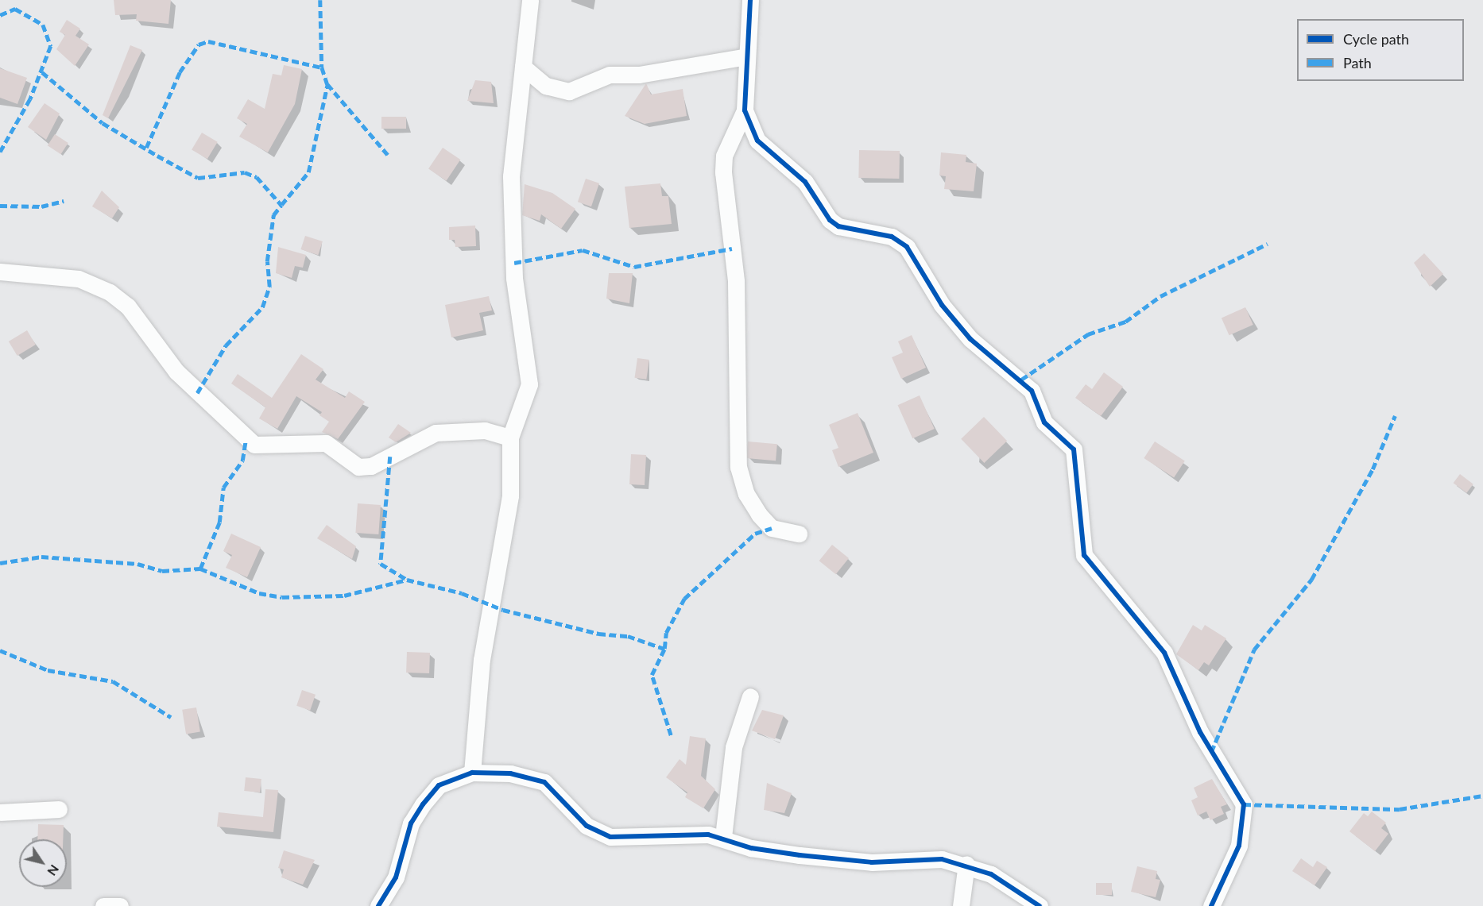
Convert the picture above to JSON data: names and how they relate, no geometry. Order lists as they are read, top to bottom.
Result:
{
  "legend": ["Cycle path", "Path"],
  "north": "bottom right"
}
